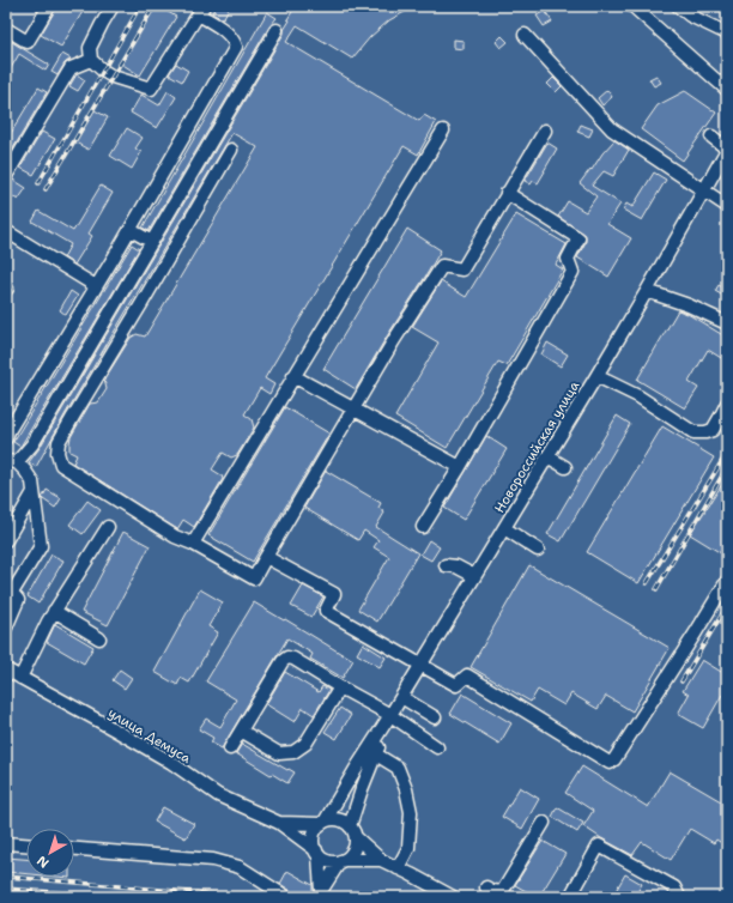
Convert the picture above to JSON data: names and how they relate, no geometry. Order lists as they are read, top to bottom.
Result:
{
  "streets": {
    "street": ["Новороссийская улица", "улица Демуса"]
  },
  "north": "bottom left"
}
